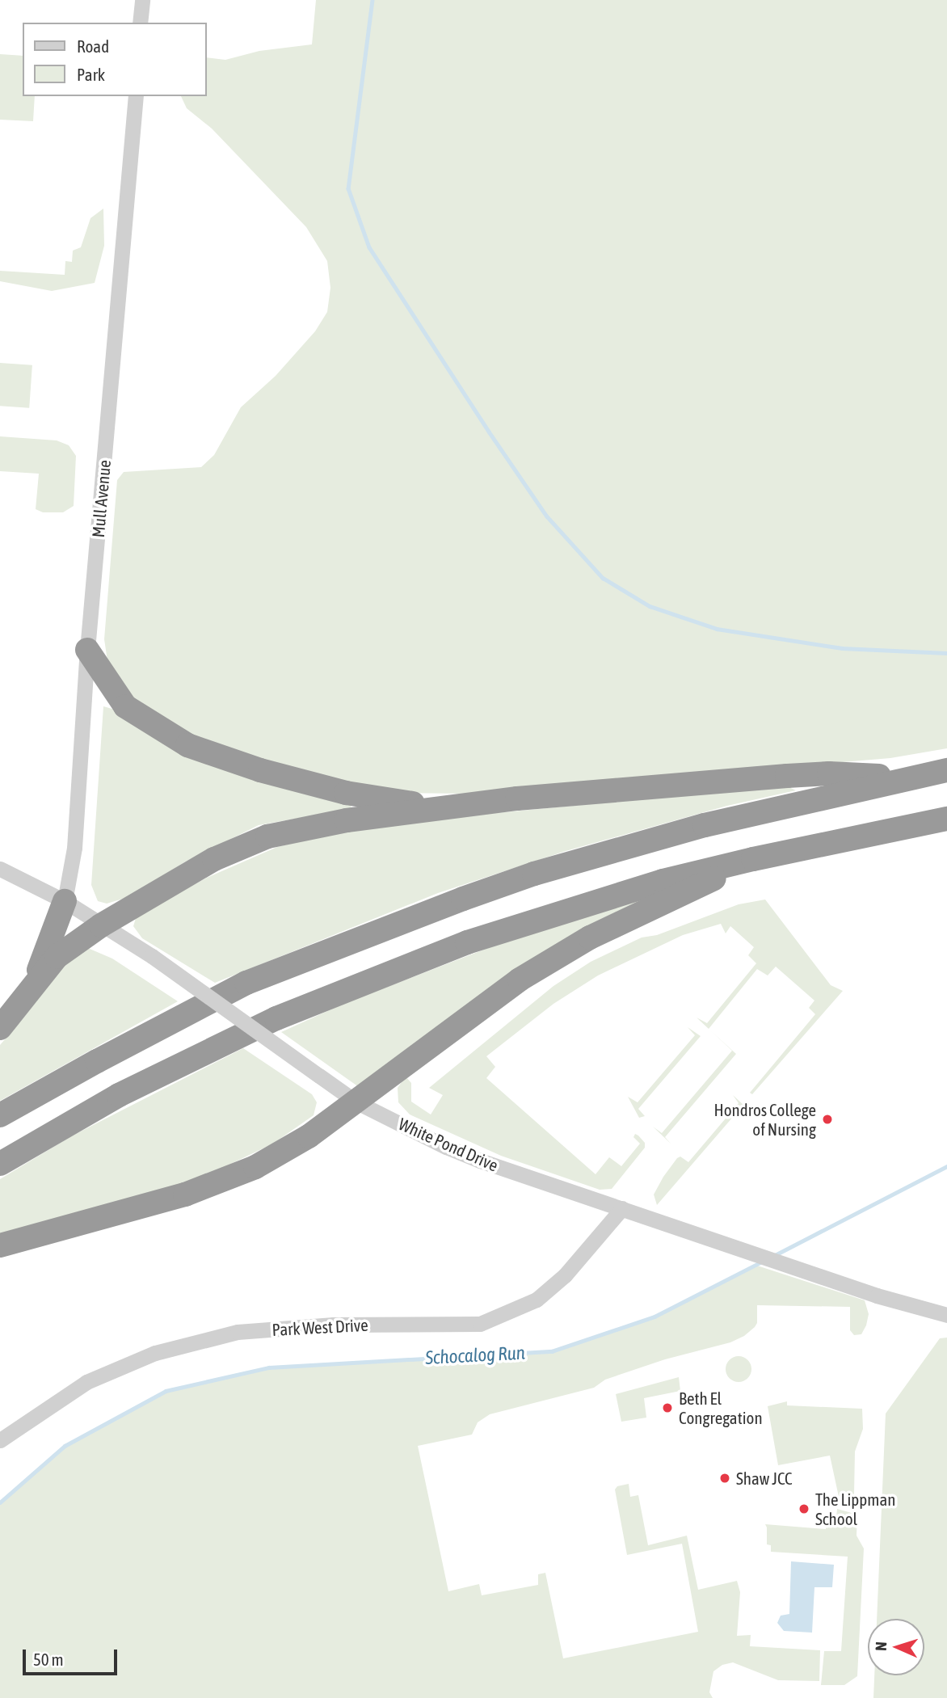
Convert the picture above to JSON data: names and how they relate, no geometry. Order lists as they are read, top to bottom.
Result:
{
  "streets": {
    "street": ["Mull Avenue", "White Pond Drive", "Park West Drive"]
  },
  "crossings": [
    ["Mull Avenue", "White Pond Drive"],
    ["White Pond Drive", "Park West Drive"]
  ],
  "water": ["Schocalog Run"],
  "places": [
    "Hondros College of Nursing",
    "Beth El Congregation",
    "Shaw JCC",
    "The Lippman School"
  ],
  "legend": ["Road", "Park"],
  "scale_bar": "50 m",
  "north": "left"
}
